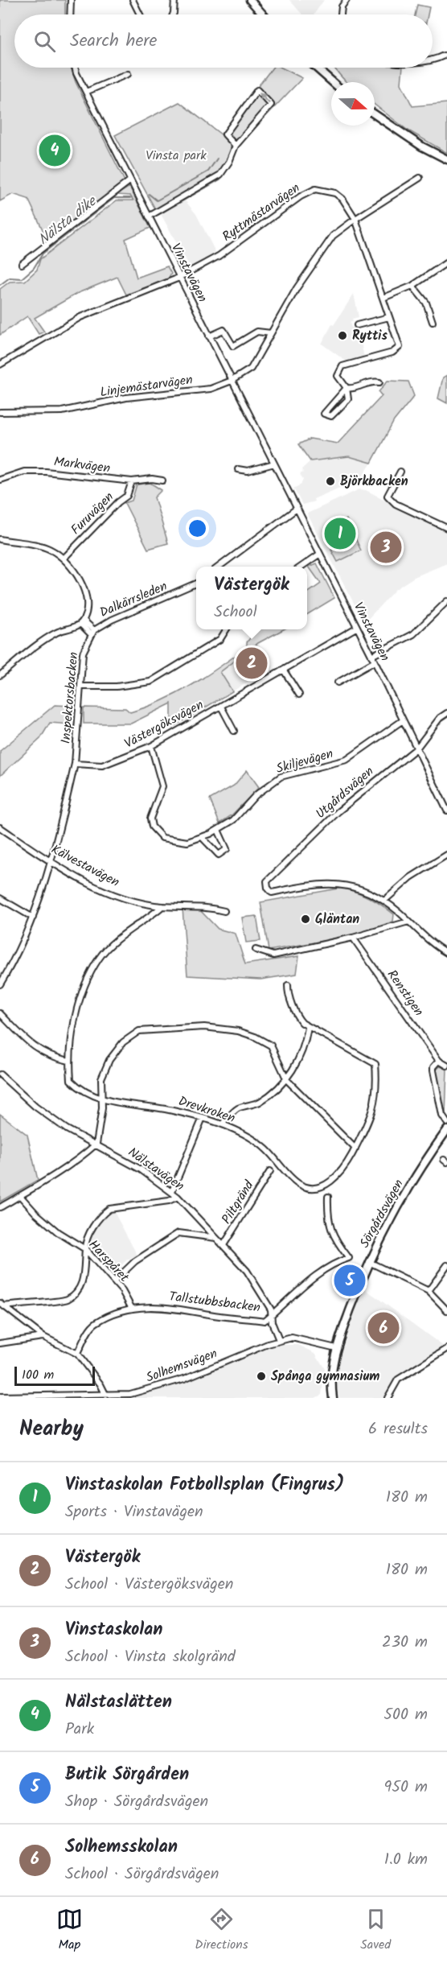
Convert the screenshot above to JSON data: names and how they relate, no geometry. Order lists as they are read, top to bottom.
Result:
{
  "streets": {
    "street": [
      "Ryttmästarvägen",
      "Vinstavägen",
      "Linjemästarvägen",
      "Markvägen",
      "Furuvägen",
      "Dalkärrsleden",
      "Inspektorsbacken",
      "Västergöksvägen",
      "Skiljevägen",
      "Utgårdsvägen",
      "Kälvestavägen",
      "Renstigen",
      "Drevkroken",
      "Nälstavägen",
      "Piltgränd",
      "Sörgårdsvägen",
      "Harspåret",
      "Tallstubbsbacken",
      "Solhemsvägen"
    ]
  },
  "crossings": [
    ["Ryttmästarvägen", "Vinstavägen"],
    ["Ryttmästarvägen", "Linjemästarvägen"],
    ["Vinstavägen", "Linjemästarvägen"],
    ["Vinstavägen", "Västergöksvägen"],
    ["Vinstavägen", "Skiljevägen"],
    ["Vinstavägen", "Utgårdsvägen"],
    ["Markvägen", "Furuvägen"],
    ["Dalkärrsleden", "Inspektorsbacken"],
    ["Inspektorsbacken", "Västergöksvägen"],
    ["Västergöksvägen", "Skiljevägen"],
    ["Kälvestavägen", "Drevkroken"],
    ["Nälstavägen", "Piltgränd"],
    ["Nälstavägen", "Tallstubbsbacken"],
    ["Nälstavägen", "Solhemsvägen"],
    ["Sörgårdsvägen", "Solhemsvägen"],
    ["Harspåret", "Tallstubbsbacken"]
  ],
  "water": ["Nälsta dike"],
  "parks": ["Vinsta park"],
  "places": [
    "Ryttis",
    "Björkbacken",
    "Gläntan",
    "Spånga gymnasium"
  ],
  "scale_bar": "100 m",
  "north": "right",
  "page": {
    "search": "Search here",
    "pins": [
      "4",
      "1",
      "3",
      "2",
      "5",
      "6"
    ],
    "popup": ["Västergök", "School"],
    "scale": "100 m",
    "heading": ["Nearby", "6 results"],
    "list": [
      {
        "mark": "1",
        "name": "Vinstaskolan Fotbollsplan (Fingrus)",
        "note": "Sports · Vinstavägen",
        "value": "180 m"
      },
      {
        "mark": "2",
        "name": "Västergök",
        "note": "School · Västergöksvägen",
        "value": "180 m"
      },
      {
        "mark": "3",
        "name": "Vinstaskolan",
        "note": "School · Vinsta skolgränd",
        "value": "230 m"
      },
      {
        "mark": "4",
        "name": "Nälstaslätten",
        "note": "Park",
        "value": "500 m"
      },
      {
        "mark": "5",
        "name": "Butik Sörgården",
        "note": "Shop · Sörgårdsvägen",
        "value": "950 m"
      },
      {
        "mark": "6",
        "name": "Solhemsskolan",
        "note": "School · Sörgårdsvägen",
        "value": "1.0 km"
      }
    ],
    "nav": ["Map", "Directions", "Saved"]
  }
}
